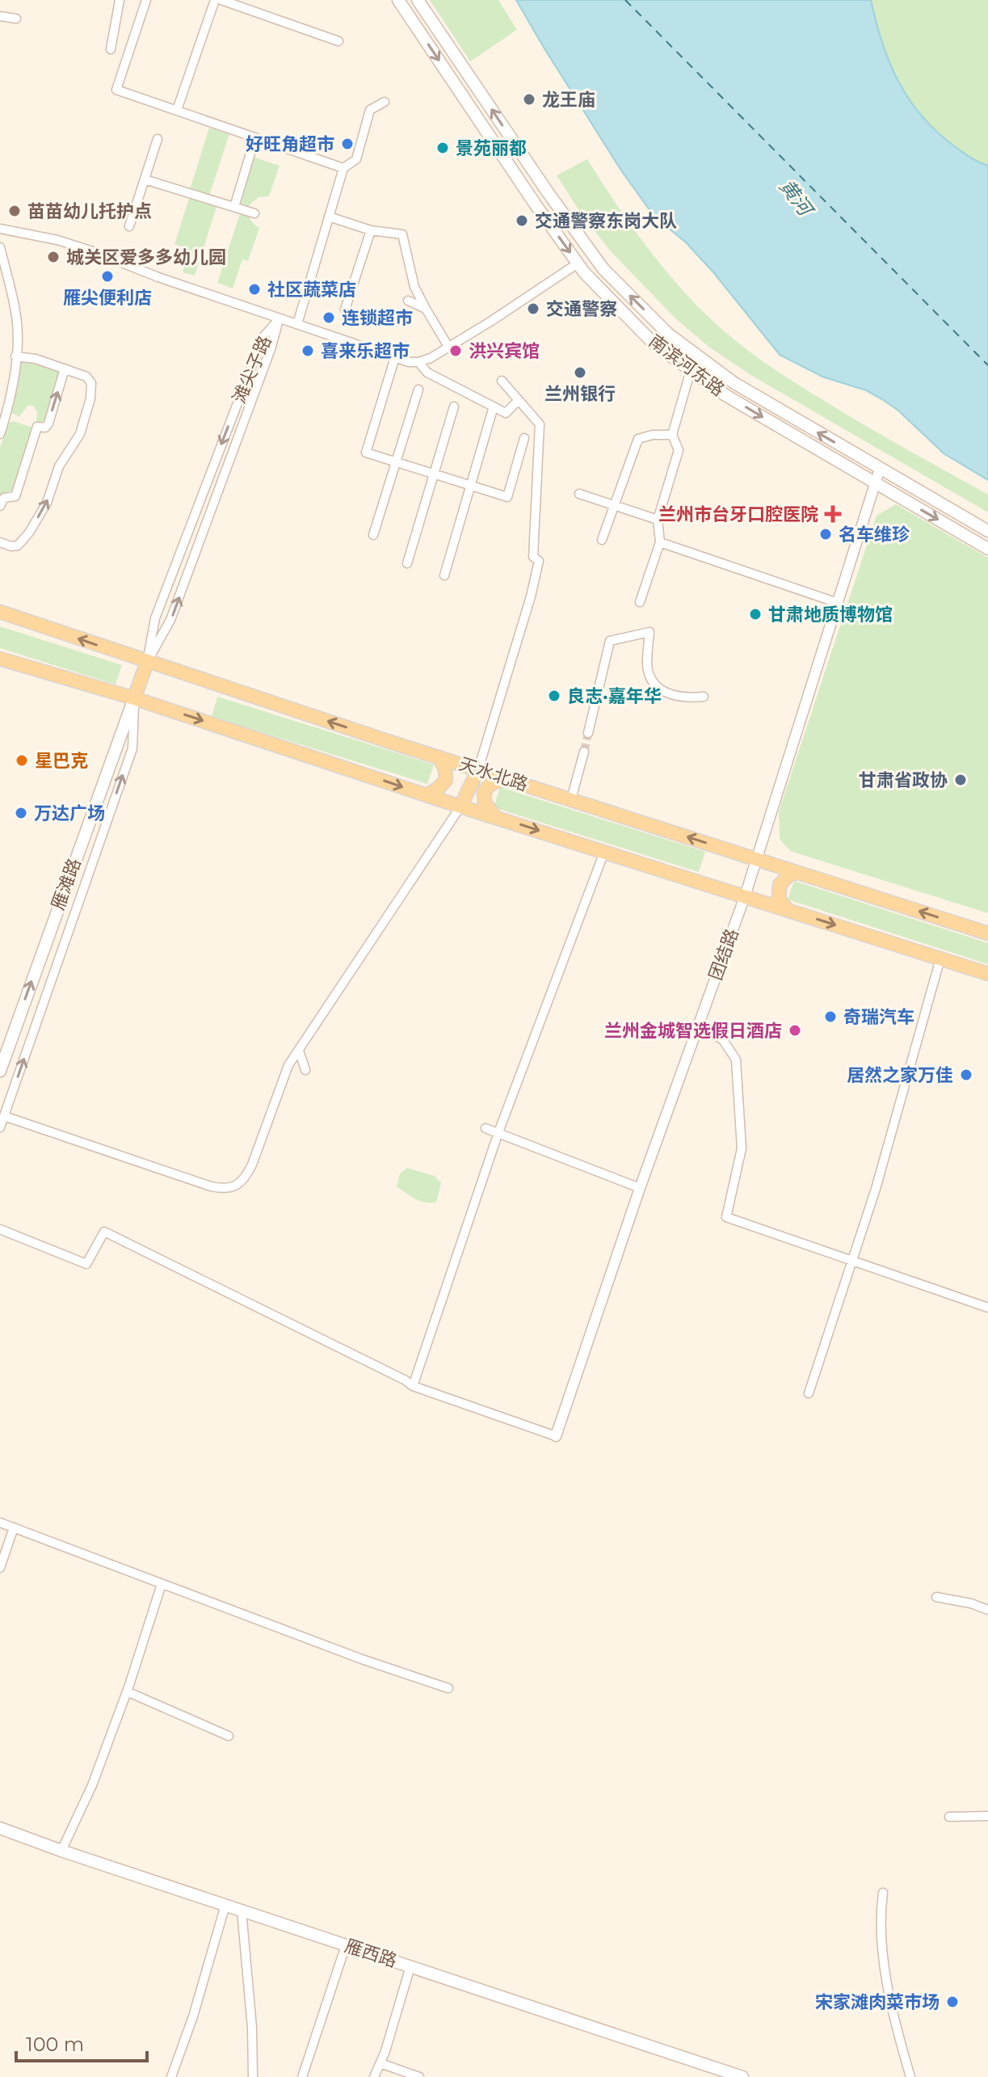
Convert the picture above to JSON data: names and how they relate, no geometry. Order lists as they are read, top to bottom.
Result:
{
  "streets": {
    "main road": [
      "南滨河东路",
      "天水北路",
      "雁滩路",
      "雁西路"
    ],
    "street": ["滩尖子路", "团结路"]
  },
  "crossings": [
    ["南滨河东路", "团结路"],
    ["滩尖子路", "天水北路"],
    ["天水北路", "团结路"]
  ],
  "one_way": ["雁滩路"],
  "water": ["黄河"],
  "places": {
    "other": [
      "龙王庙",
      "好旺角超市",
      "景苑丽都",
      "苗苗幼儿托护点",
      "交通警察东岗大队",
      "城关区爱多多幼儿园",
      "雁尖便利店",
      "社区蔬菜店",
      "交通警察",
      "连锁超市",
      "喜来乐超市",
      "洪兴宾馆",
      "兰州银行",
      "名车维珍",
      "甘肃地质博物馆",
      "良志·嘉年华",
      "星巴克",
      "甘肃省政协",
      "万达广场",
      "奇瑞汽车",
      "兰州金城智选假日酒店",
      "居然之家万佳",
      "宋家滩肉菜市场"
    ],
    "health": ["兰州市台牙口腔医院"]
  },
  "scale_bar": "100 m"
}
